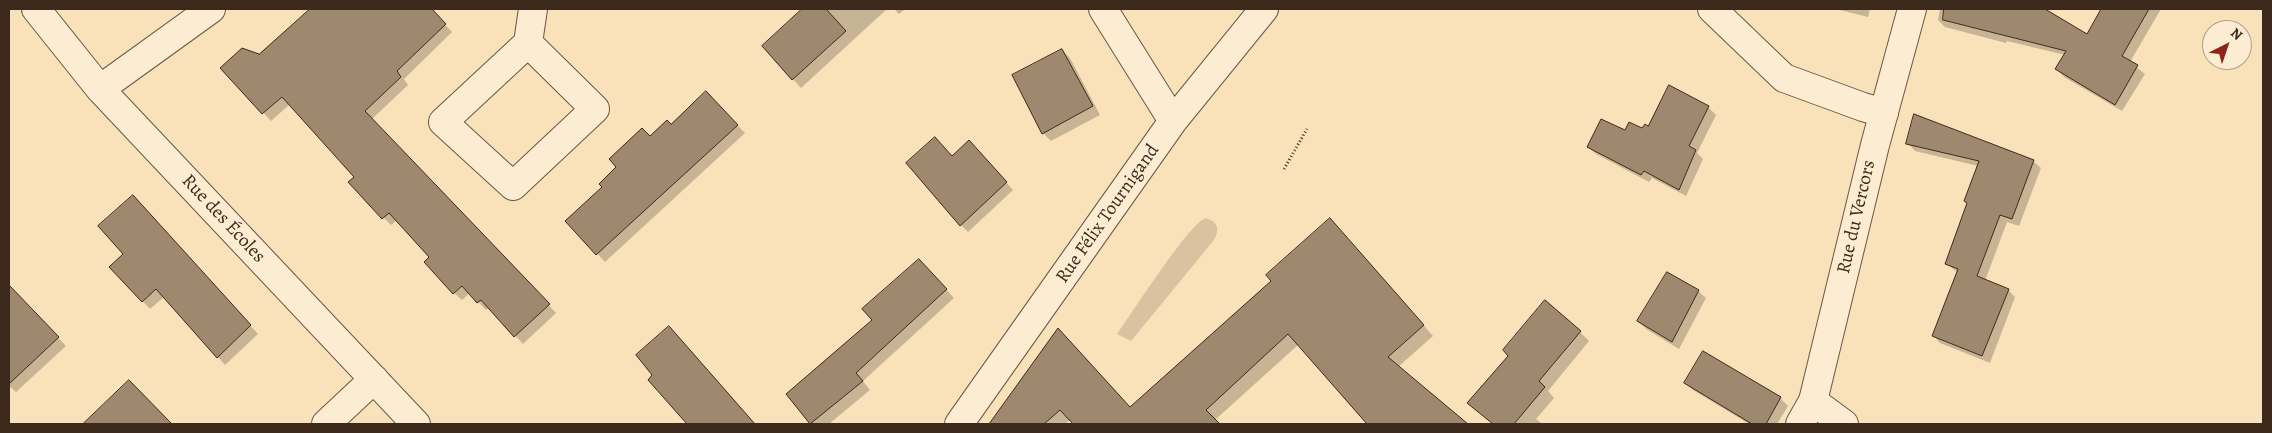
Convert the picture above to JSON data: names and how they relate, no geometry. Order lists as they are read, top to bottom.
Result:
{
  "streets": {
    "street": ["Rue Félix Tournigand", "Rue du Vercors", "Rue des Écoles"]
  },
  "north": "top right"
}
